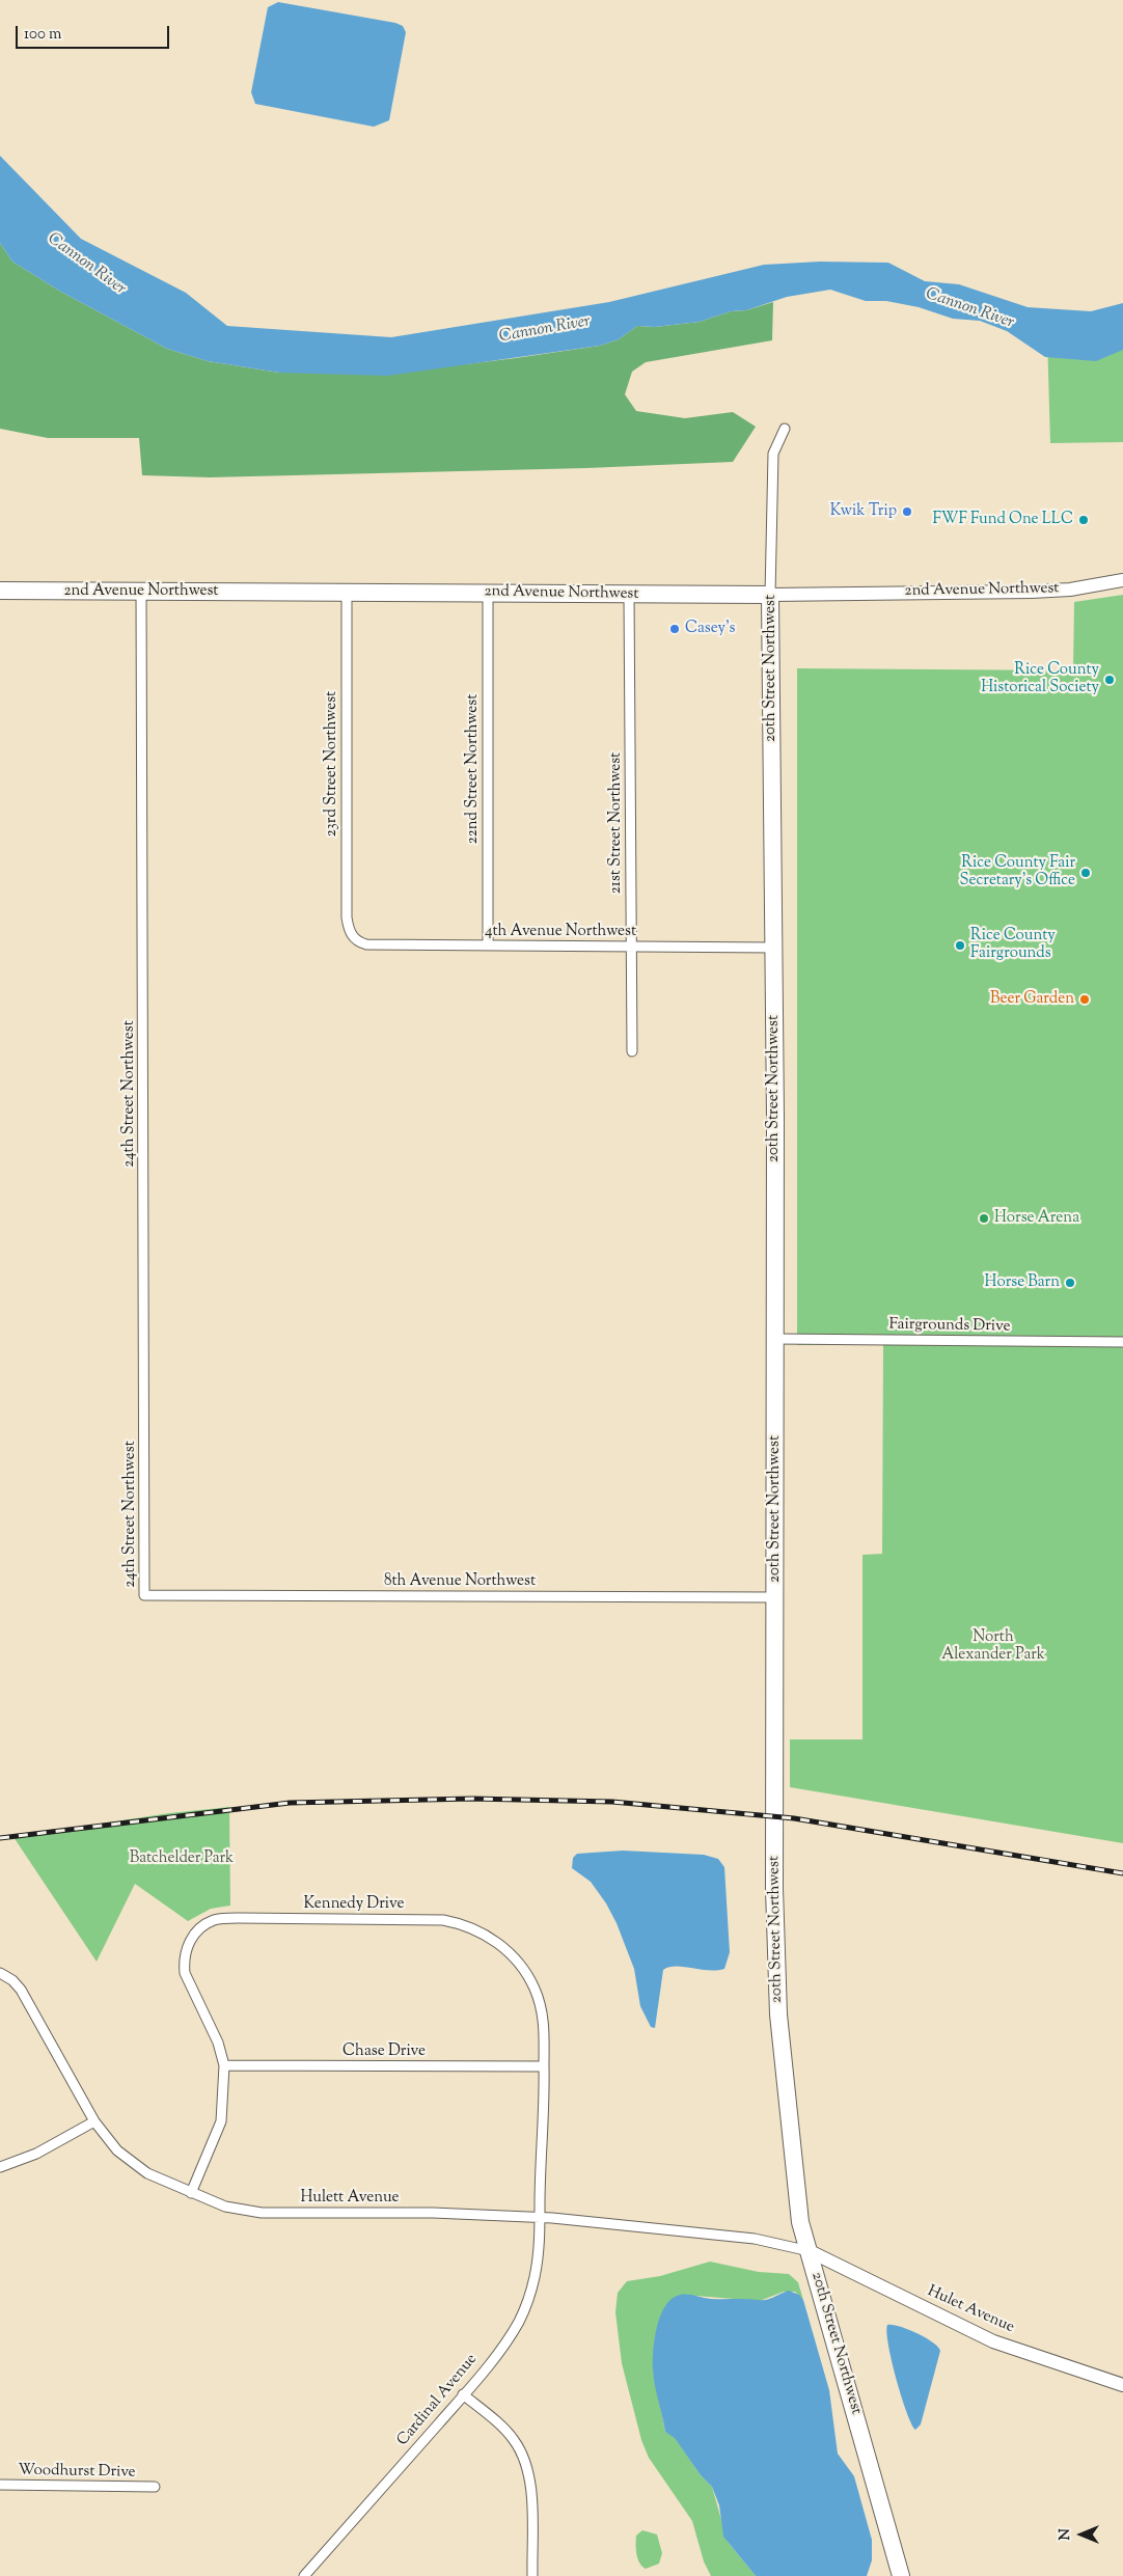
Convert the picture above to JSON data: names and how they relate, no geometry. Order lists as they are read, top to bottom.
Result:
{
  "streets": {
    "highway": ["2nd Avenue Northwest", "20th Street Northwest"],
    "street": [
      "23rd Street Northwest",
      "22nd Street Northwest",
      "21st Street Northwest",
      "4th Avenue Northwest",
      "24th Street Northwest",
      "Fairgrounds Drive",
      "8th Avenue Northwest",
      "Kennedy Drive",
      "Chase Drive",
      "Hulett Avenue",
      "Hulet Avenue",
      "Cardinal Avenue",
      "Woodhurst Drive"
    ]
  },
  "crossings": [
    ["2nd Avenue Northwest", "20th Street Northwest"],
    ["2nd Avenue Northwest", "23rd Street Northwest"],
    ["2nd Avenue Northwest", "22nd Street Northwest"],
    ["2nd Avenue Northwest", "21st Street Northwest"],
    ["2nd Avenue Northwest", "24th Street Northwest"],
    ["20th Street Northwest", "4th Avenue Northwest"],
    ["20th Street Northwest", "Fairgrounds Drive"],
    ["20th Street Northwest", "8th Avenue Northwest"],
    ["20th Street Northwest", "Hulett Avenue"],
    ["20th Street Northwest", "Hulet Avenue"],
    ["23rd Street Northwest", "4th Avenue Northwest"],
    ["22nd Street Northwest", "4th Avenue Northwest"],
    ["21st Street Northwest", "4th Avenue Northwest"],
    ["24th Street Northwest", "8th Avenue Northwest"],
    ["Kennedy Drive", "Chase Drive"],
    ["Kennedy Drive", "Hulett Avenue"],
    ["Kennedy Drive", "Cardinal Avenue"],
    ["Hulett Avenue", "Hulet Avenue"],
    ["Hulett Avenue", "Cardinal Avenue"]
  ],
  "water": ["Cannon River"],
  "parks": ["North Alexander Park", "Batchelder Park"],
  "places": [
    "Kwik Trip",
    "FWF Fund One LLC",
    "Casey's",
    "Rice County Historical Society",
    "Rice County Fair Secretary's Office",
    "Rice County Fairgrounds",
    "Beer Garden",
    "Horse Arena",
    "Horse Barn"
  ],
  "scale_bar": "100 m",
  "north": "left"
}
